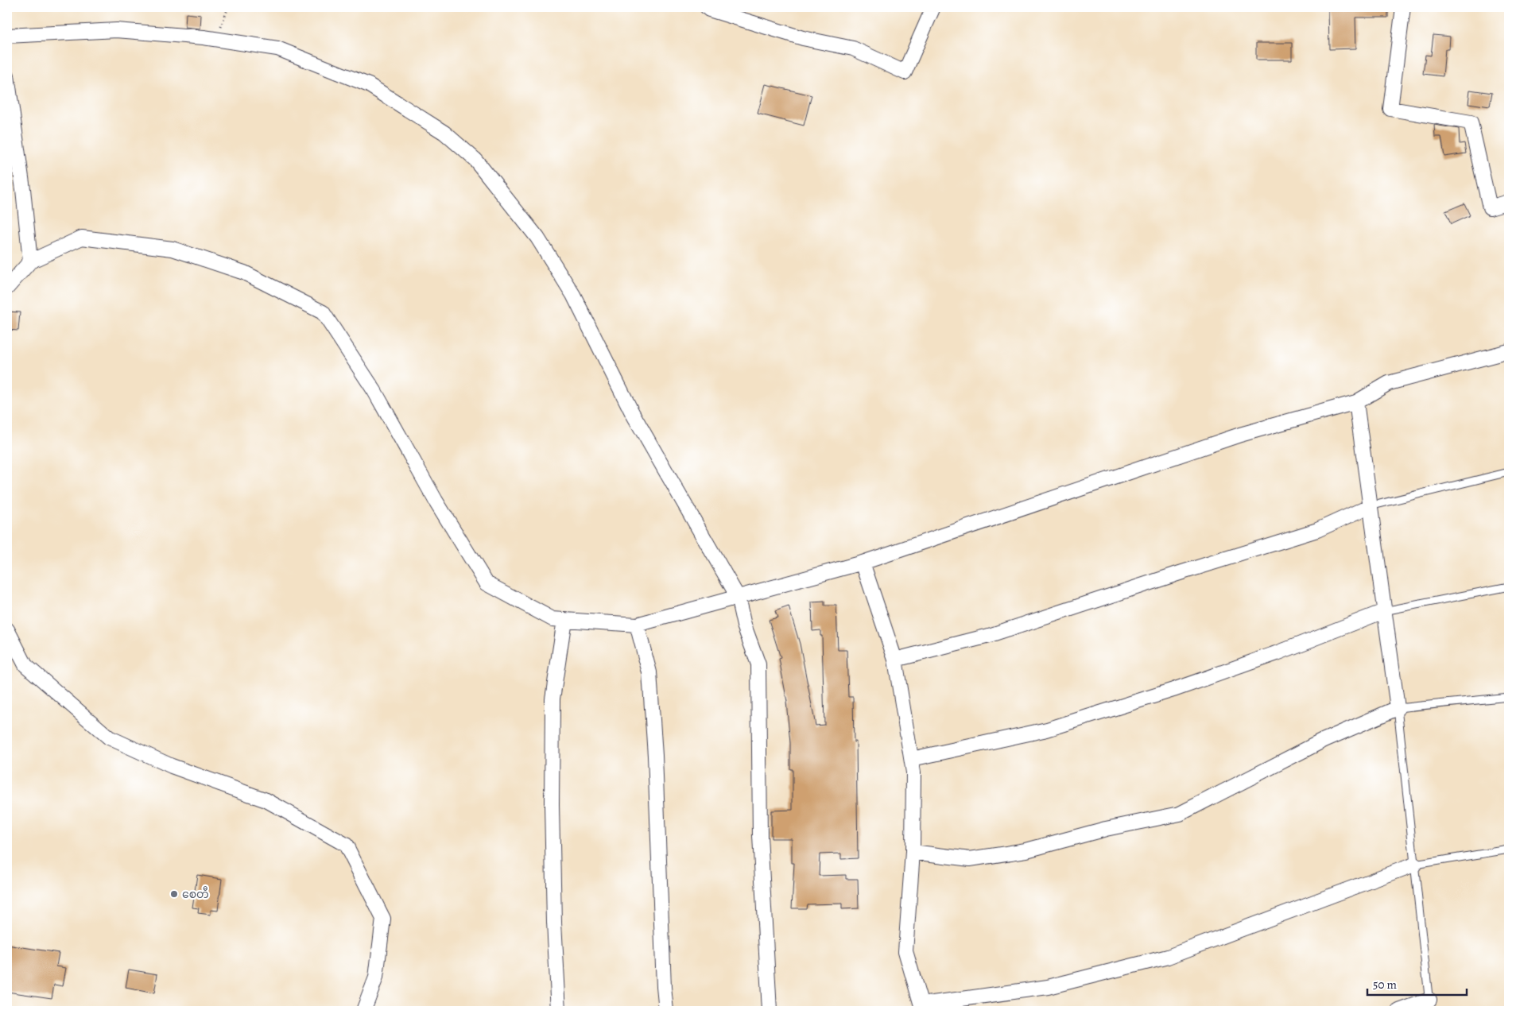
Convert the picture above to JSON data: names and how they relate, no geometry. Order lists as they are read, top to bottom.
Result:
{
  "places": ["စေတီ"],
  "scale_bar": "50 m"
}
